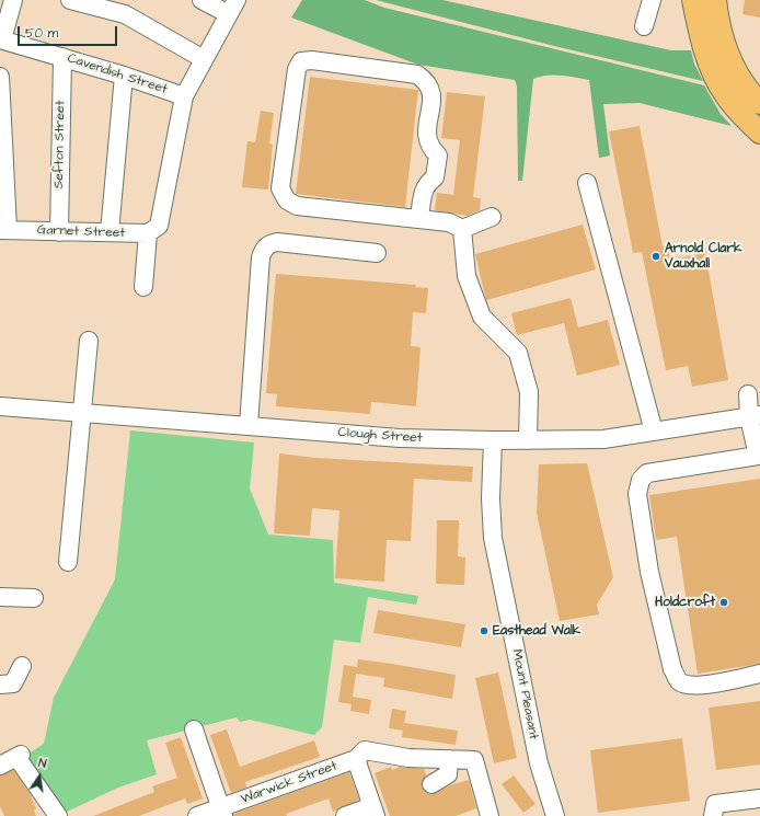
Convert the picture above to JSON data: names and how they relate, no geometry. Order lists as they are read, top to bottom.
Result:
{
  "streets": {
    "street": [
      "Cavendish Street",
      "Sefton Street",
      "Garnet Street",
      "Clough Street",
      "Mount Pleasant",
      "Warwick Street"
    ]
  },
  "crossings": [
    ["Cavendish Street", "Sefton Street"],
    ["Sefton Street", "Garnet Street"],
    ["Clough Street", "Mount Pleasant"]
  ],
  "places": ["Arnold Clark Vauxhall", "Holdcroft", "Easthead Walk"],
  "scale_bar": "50 m",
  "north": "top"
}
